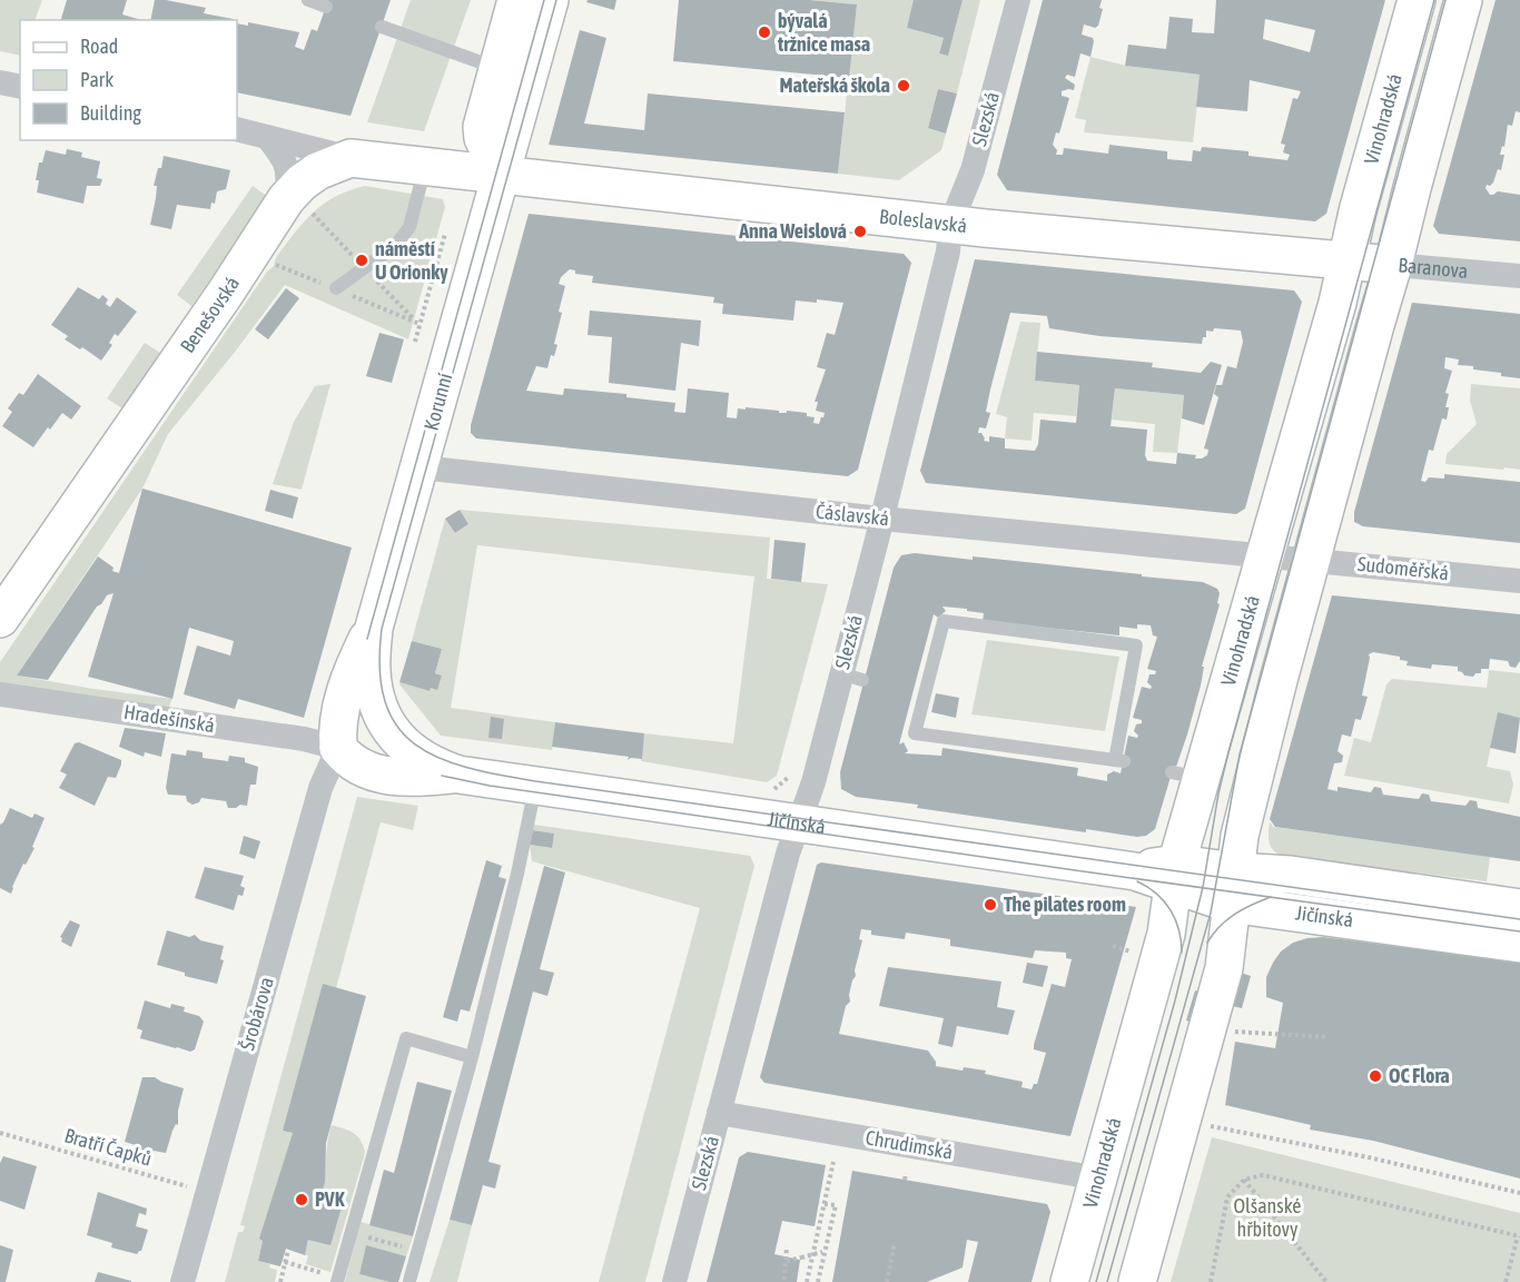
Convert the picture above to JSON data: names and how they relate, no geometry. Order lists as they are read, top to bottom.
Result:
{
  "streets": {
    "street": [
      "Slezská",
      "Vinohradská",
      "Boleslavská",
      "Baranova",
      "Benešovská",
      "Korunní",
      "Čáslavská",
      "Sudoměřská",
      "Hradešínská",
      "Jičínská",
      "Šrobárova",
      "Chrudimská"
    ],
    "path": ["Bratří Čapků"]
  },
  "crossings": [
    ["Slezská", "Boleslavská"],
    ["Slezská", "Čáslavská"],
    ["Slezská", "Jičínská"],
    ["Slezská", "Chrudimská"],
    ["Vinohradská", "Boleslavská"],
    ["Vinohradská", "Baranova"],
    ["Vinohradská", "Čáslavská"],
    ["Vinohradská", "Sudoměřská"],
    ["Vinohradská", "Jičínská"],
    ["Vinohradská", "Chrudimská"],
    ["Boleslavská", "Baranova"],
    ["Boleslavská", "Benešovská"],
    ["Boleslavská", "Korunní"],
    ["Benešovská", "Korunní"],
    ["Korunní", "Čáslavská"],
    ["Korunní", "Hradešínská"],
    ["Korunní", "Jičínská"],
    ["Korunní", "Šrobárova"],
    ["Čáslavská", "Sudoměřská"],
    ["Hradešínská", "Jičínská"],
    ["Hradešínská", "Šrobárova"],
    ["Jičínská", "Šrobárova"],
    ["Šrobárova", "Bratří Čapků"]
  ],
  "parks": ["Olšanské hřbitovy"],
  "places": [
    "bývalá tržnice masa",
    "Mateřská škola",
    "Anna Weislová",
    "náměstí U Orionky",
    "The pilates room",
    "OC Flora",
    "PVK"
  ],
  "legend": ["Road", "Park", "Building"]
}
